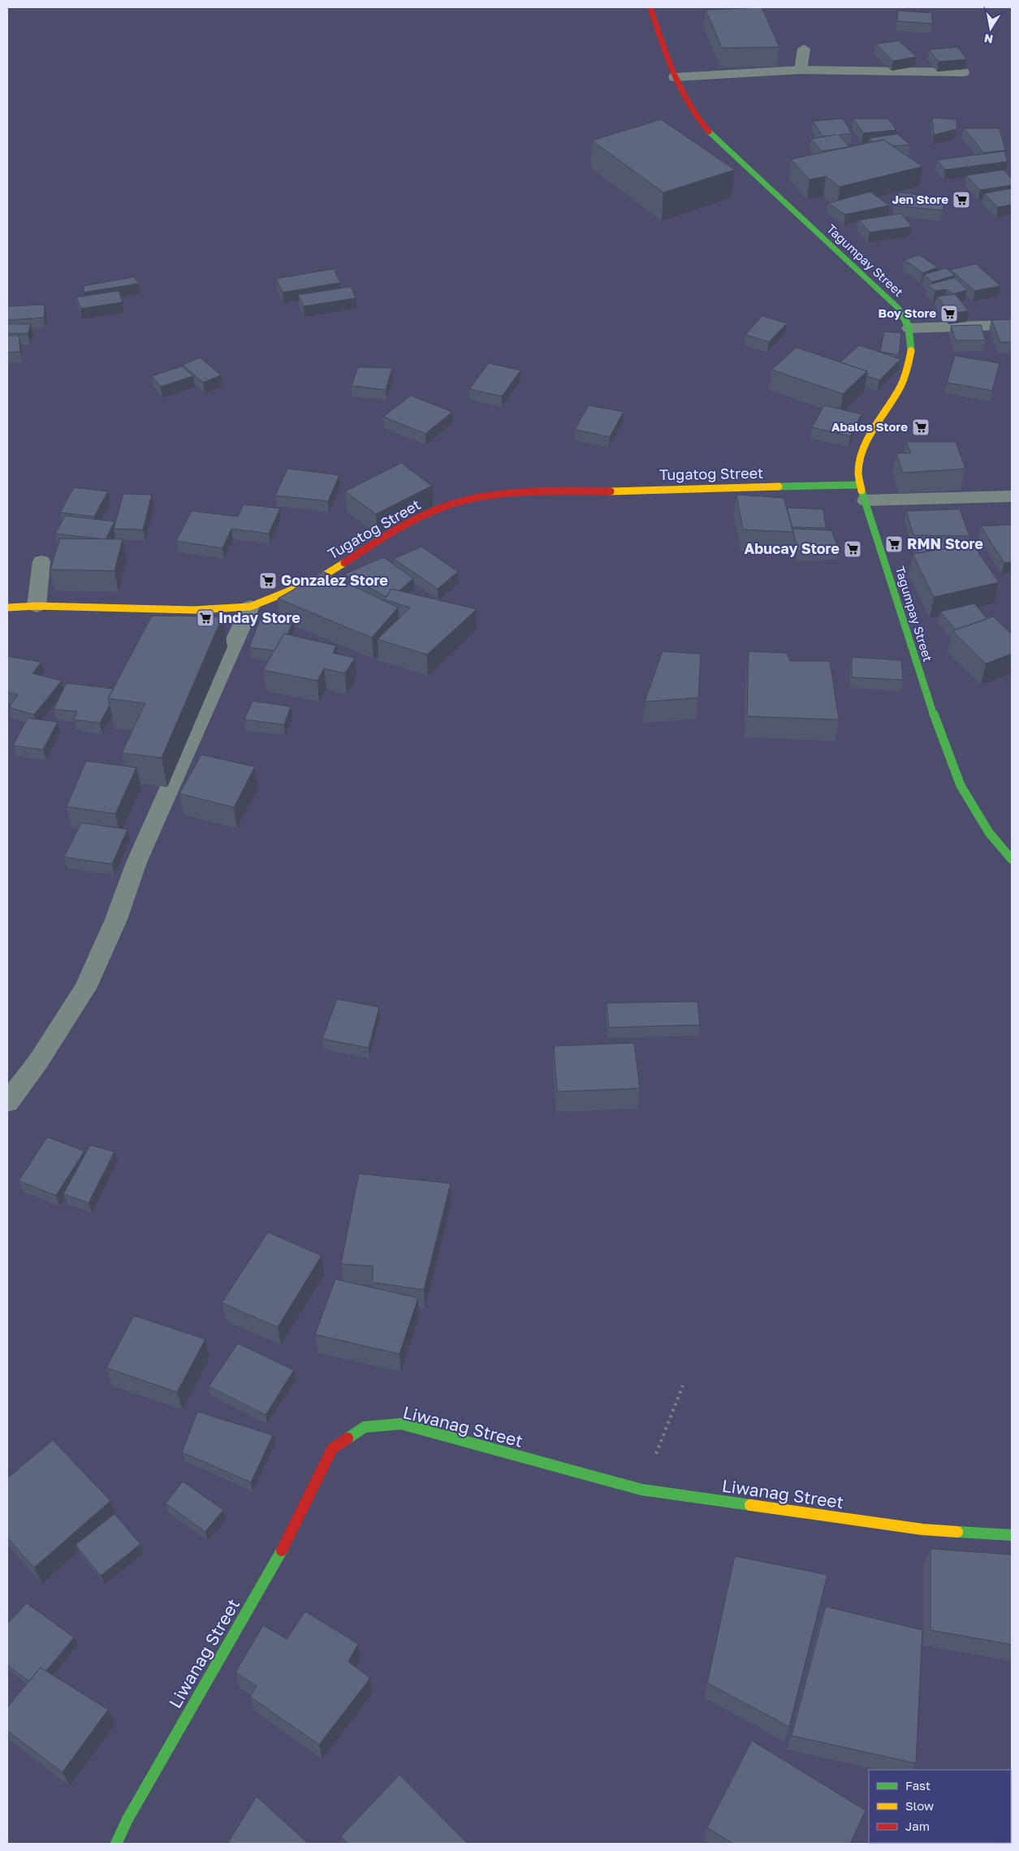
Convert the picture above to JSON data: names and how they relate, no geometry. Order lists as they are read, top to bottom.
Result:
{
  "streets": {
    "street": ["Tagumpay Street", "Tugatog Street", "Liwanag Street"]
  },
  "crossings": [
    ["Tagumpay Street", "Tugatog Street"]
  ],
  "places": {
    "supermarket": [
      "Jen Store",
      "Boy Store",
      "Abalos Store",
      "RMN Store",
      "Abucay Store",
      "Gonzalez Store",
      "Inday Store"
    ]
  },
  "legend": ["Fast", "Slow", "Jam"],
  "north": "bottom"
}
